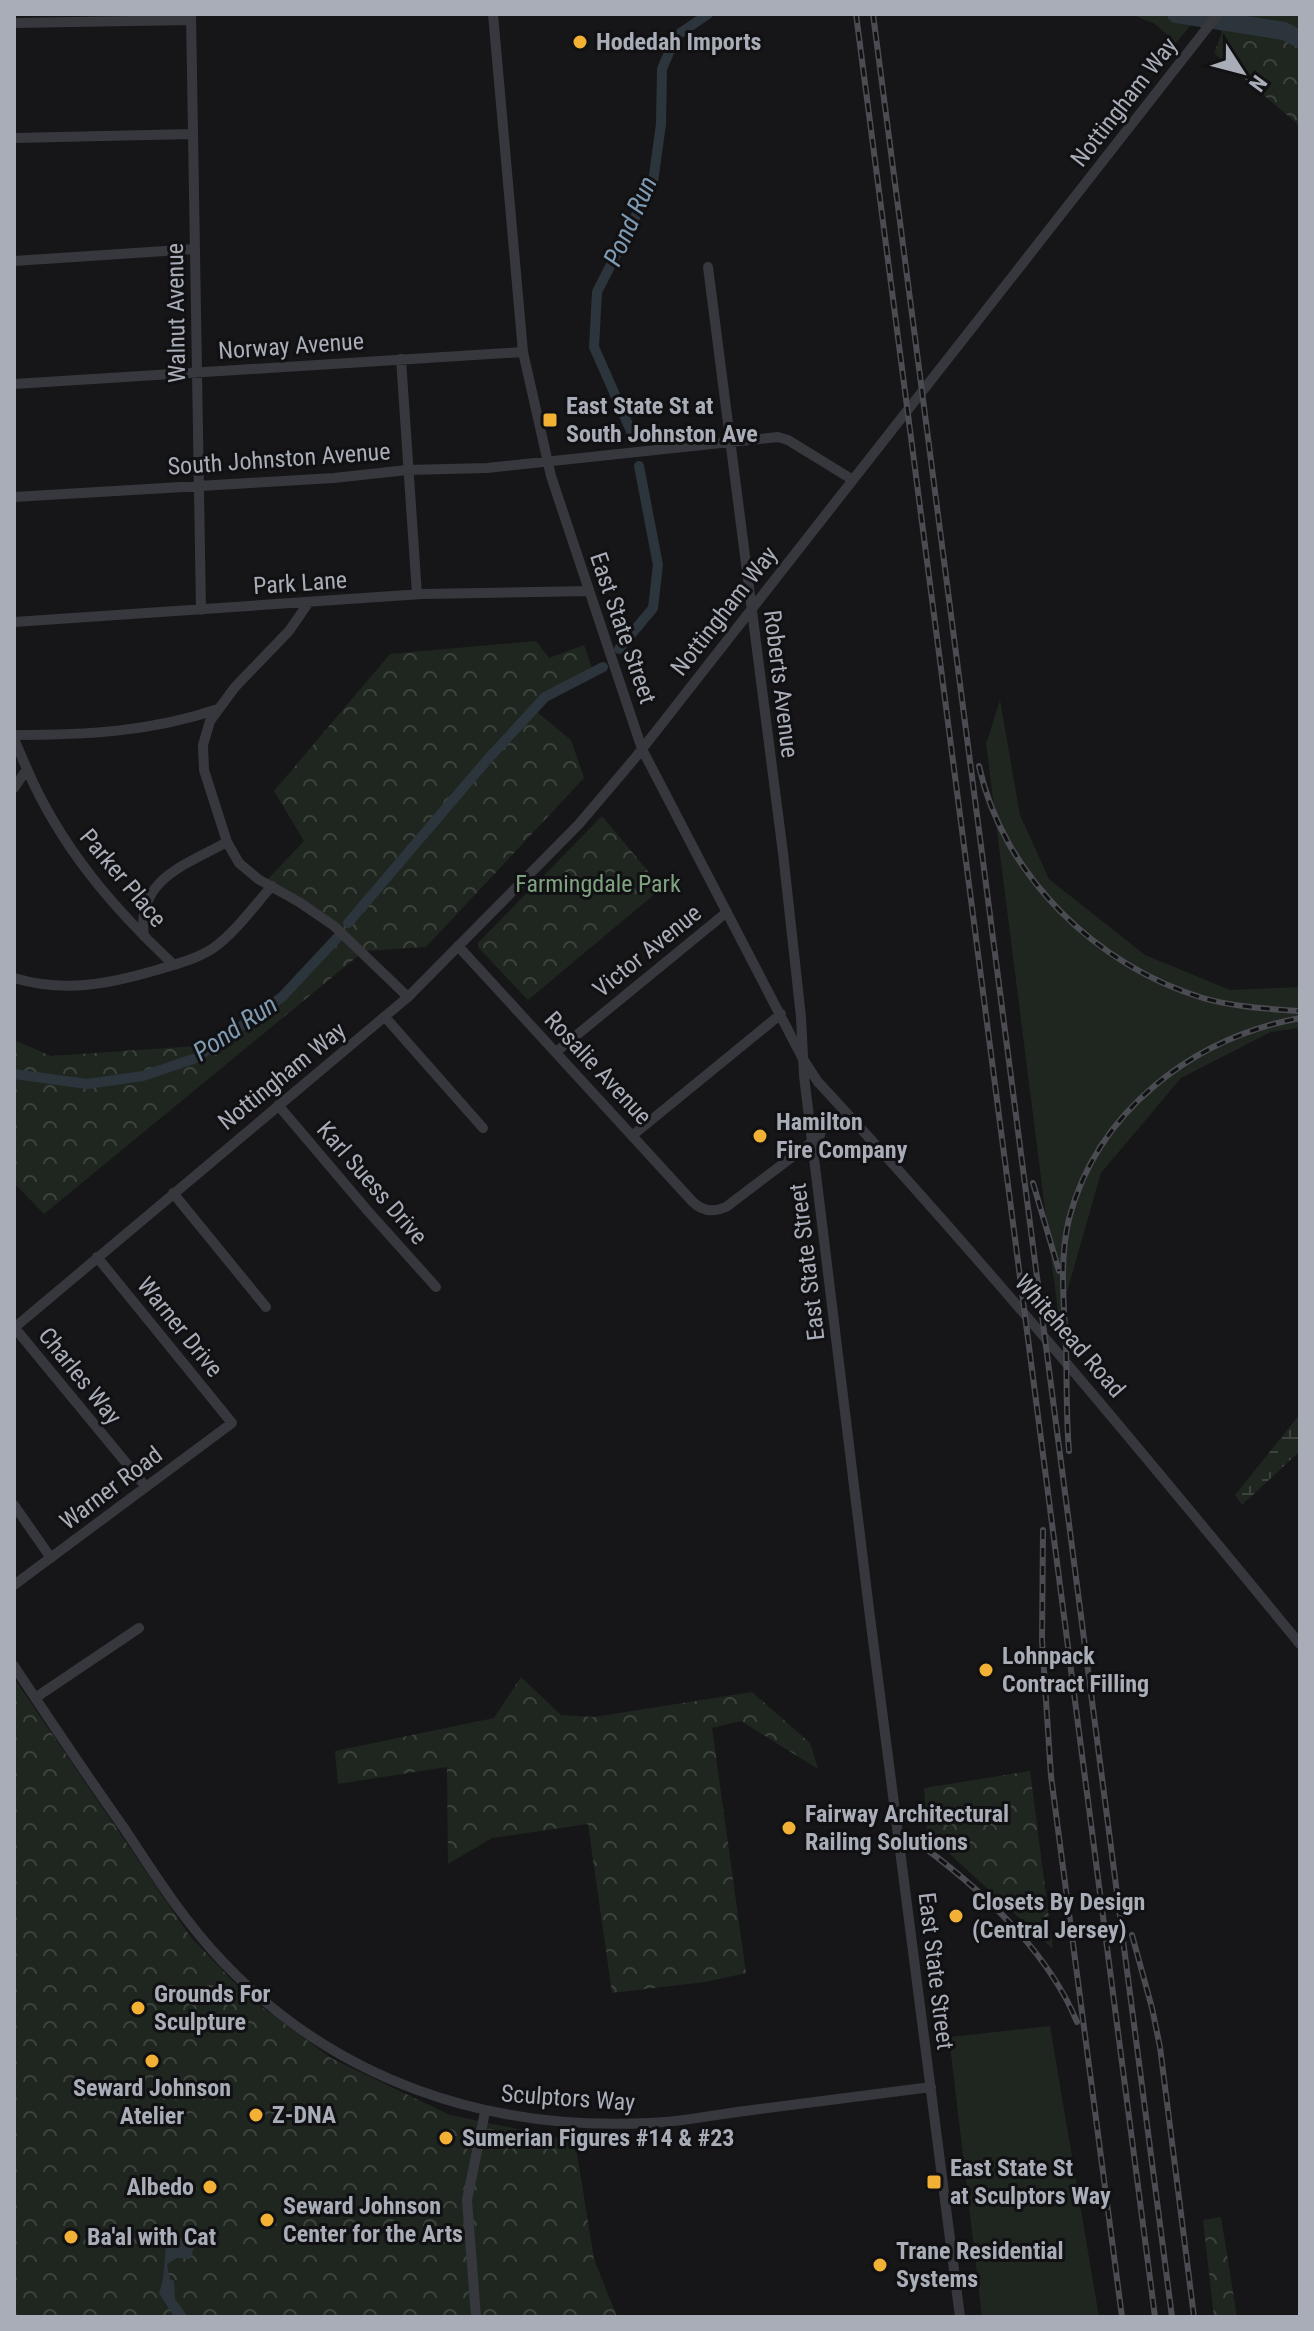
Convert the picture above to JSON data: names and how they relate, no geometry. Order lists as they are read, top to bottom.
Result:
{
  "streets": {
    "street": [
      "Nottingham Way",
      "Walnut Avenue",
      "Norway Avenue",
      "South Johnston Avenue",
      "Park Lane",
      "East State Street",
      "Roberts Avenue",
      "Parker Place",
      "Victor Avenue",
      "Rosalie Avenue",
      "Karl Suess Drive",
      "Warner Drive",
      "Whitehead Road",
      "Charles Way",
      "Warner Road",
      "Sculptors Way"
    ]
  },
  "crossings": [
    ["Nottingham Way", "South Johnston Avenue"],
    ["Nottingham Way", "East State Street"],
    ["Nottingham Way", "Roberts Avenue"],
    ["Nottingham Way", "Rosalie Avenue"],
    ["Nottingham Way", "Karl Suess Drive"],
    ["Nottingham Way", "Warner Drive"],
    ["Nottingham Way", "Charles Way"],
    ["Walnut Avenue", "Norway Avenue"],
    ["Walnut Avenue", "South Johnston Avenue"],
    ["Walnut Avenue", "Park Lane"],
    ["Norway Avenue", "East State Street"],
    ["South Johnston Avenue", "East State Street"],
    ["South Johnston Avenue", "Roberts Avenue"],
    ["Park Lane", "East State Street"],
    ["East State Street", "Roberts Avenue"],
    ["East State Street", "Victor Avenue"],
    ["East State Street", "Rosalie Avenue"],
    ["East State Street", "Whitehead Road"],
    ["East State Street", "Sculptors Way"],
    ["Roberts Avenue", "Whitehead Road"],
    ["Victor Avenue", "Rosalie Avenue"],
    ["Warner Drive", "Warner Road"],
    ["Charles Way", "Warner Road"]
  ],
  "water": ["Pond Run"],
  "parks": ["Farmingdale Park"],
  "places": {
    "other": [
      "Hodedah Imports",
      "Hamilton Fire Company",
      "Lohnpack Contract Filling",
      "Fairway Architectural Railing Solutions",
      "Closets By Design (Central Jersey)",
      "Grounds For Sculpture",
      "Seward Johnson Atelier",
      "Z-DNA",
      "Sumerian Figures #14 & #23",
      "Albedo",
      "Seward Johnson Center for the Arts",
      "Ba'al with Cat",
      "Trane Residential Systems"
    ],
    "transit": ["East State St at South Johnston Ave", "East State St at Sculptors Way"]
  },
  "north": "bottom right"
}
